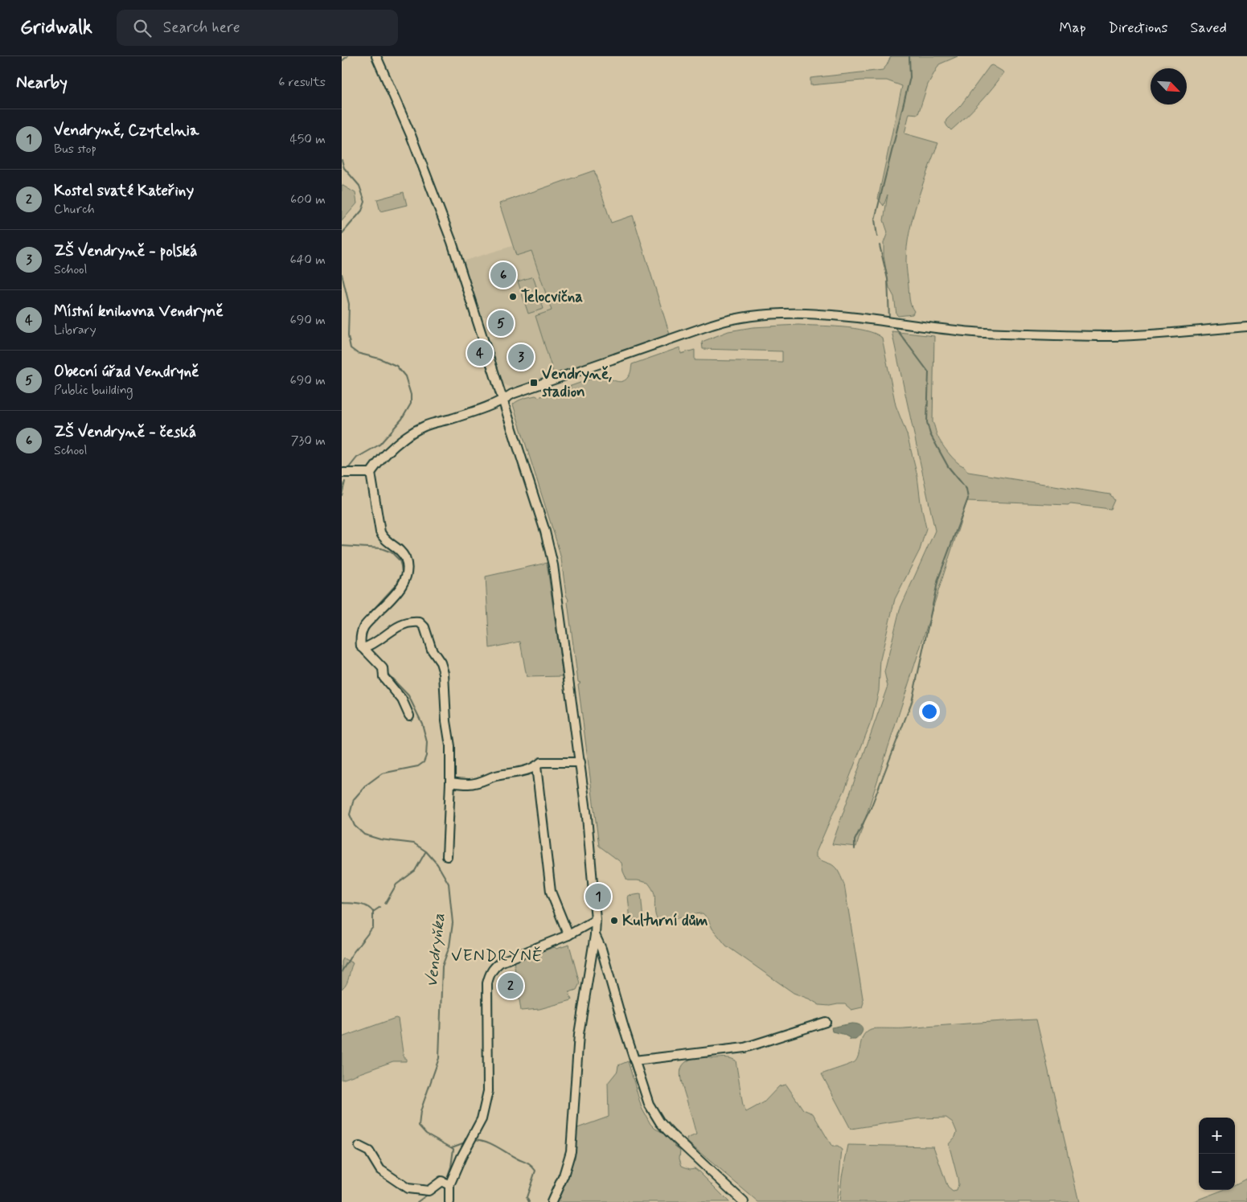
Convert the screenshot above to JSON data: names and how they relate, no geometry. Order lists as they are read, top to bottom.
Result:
{
  "districts": ["VENDRYNĚ"],
  "water": ["Vendryňka"],
  "places": {
    "other": ["Telocvična", "Kulturní dům"],
    "transit": ["Vendryně, stadion"]
  },
  "north": "bottom right",
  "page": {
    "header": "Gridwalk",
    "search": "Search here",
    "nav": ["Map", "Directions", "Saved"],
    "heading": ["Nearby", "6 results"],
    "list": [
      {
        "mark": "1",
        "name": "Vendryně, Czytelnia",
        "note": "Bus stop",
        "value": "450 m"
      },
      {
        "mark": "2",
        "name": "Kostel svaté Kateřiny",
        "note": "Church",
        "value": "600 m"
      },
      {
        "mark": "3",
        "name": "ZŠ Vendryně - polská",
        "note": "School",
        "value": "640 m"
      },
      {
        "mark": "4",
        "name": "Místní knihovna Vendryně",
        "note": "Library",
        "value": "690 m"
      },
      {
        "mark": "5",
        "name": "Obecní úřad Vendryně",
        "note": "Public building",
        "value": "690 m"
      },
      {
        "mark": "6",
        "name": "ZŠ Vendryně - česká",
        "note": "School",
        "value": "730 m"
      }
    ],
    "pins": [
      "6",
      "5",
      "4",
      "3",
      "1",
      "2"
    ],
    "map_buttons": ["+", "−"]
  }
}
